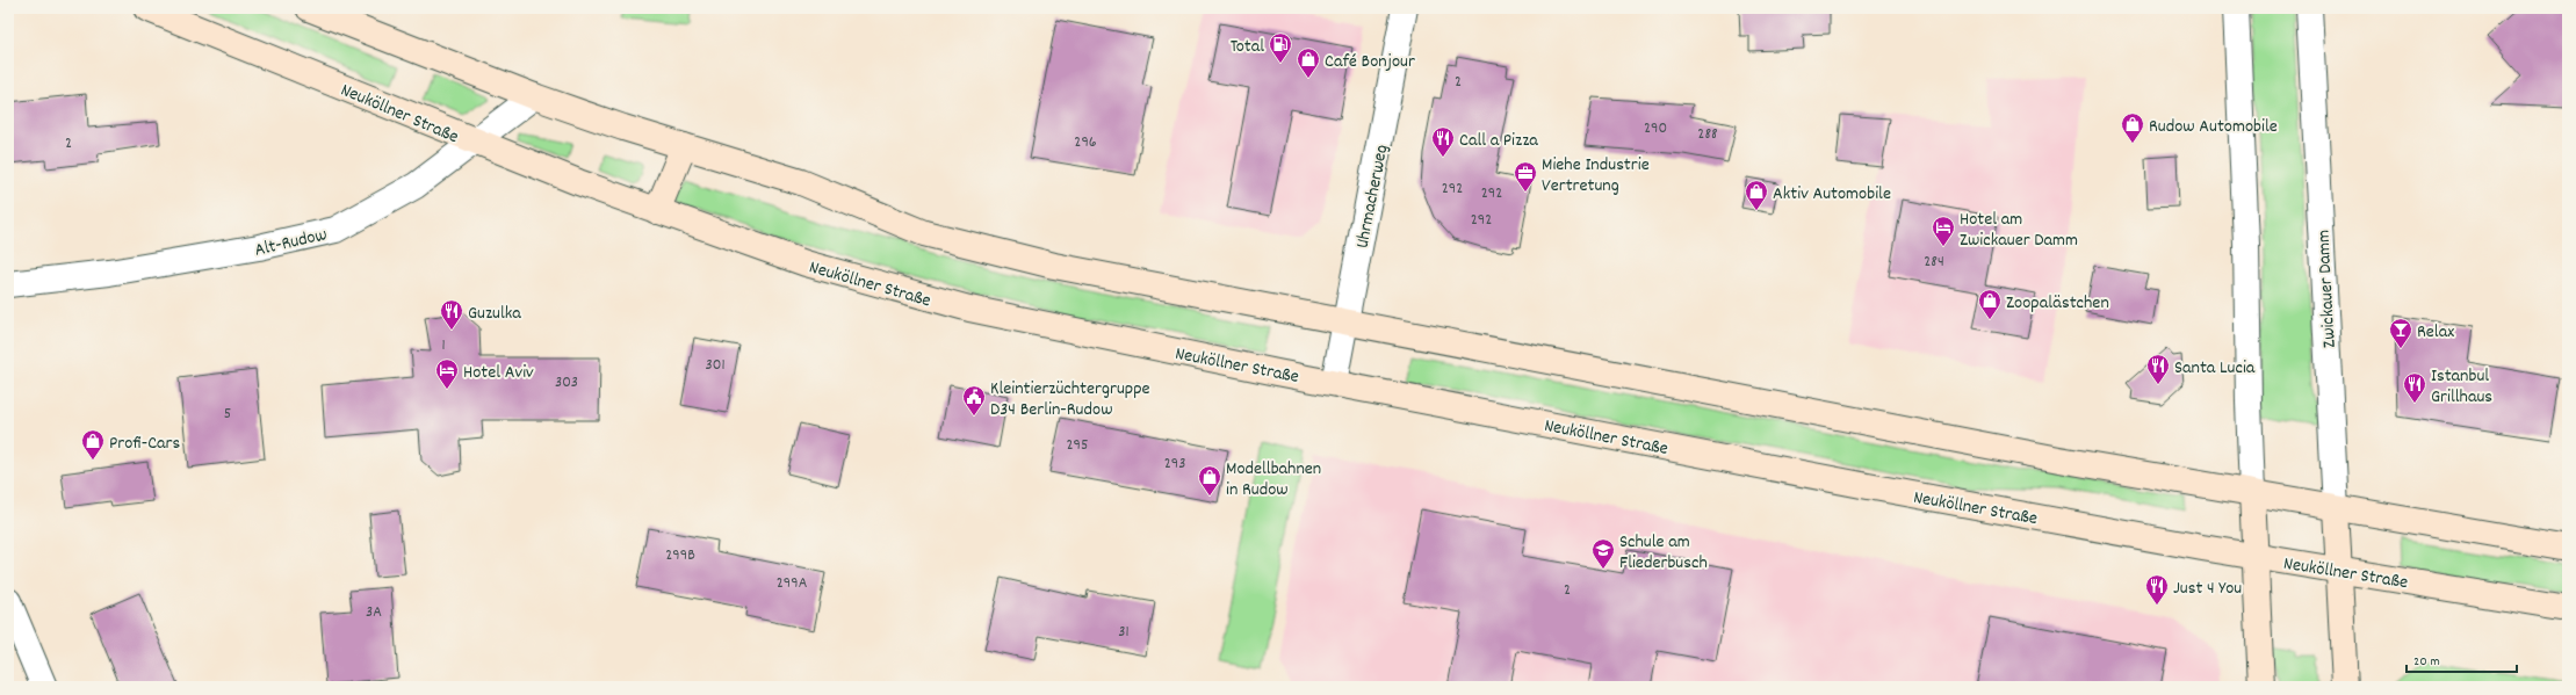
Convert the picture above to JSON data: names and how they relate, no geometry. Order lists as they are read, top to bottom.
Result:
{
  "streets": {
    "main road": ["Neuköllner Straße", "Zwickauer Damm"],
    "street": ["Uhrmacherweg", "Alt-Rudow"]
  },
  "crossings": [
    ["Neuköllner Straße", "Uhrmacherweg"],
    ["Neuköllner Straße", "Alt-Rudow"],
    ["Neuköllner Straße", "Zwickauer Damm"]
  ],
  "places": {
    "fuel station": ["Total"],
    "shop": [
      "Café Bonjour",
      "Rudow Automobile",
      "Aktiv Automobile",
      "Zoopalästchen",
      "Profi-Cars",
      "Modellbahnen in Rudow"
    ],
    "restaurant": [
      "Call a Pizza",
      "Guzulka",
      "Santa Lucia",
      "Istanbul Grillhaus",
      "Just 4 You"
    ],
    "office": ["Miehe Industrie Vertretung"],
    "hotel": ["Hotel am Zwickauer Damm", "Hotel Aviv"],
    "bar": ["Relax"],
    "public building": ["Kleintierzüchtergruppe D34 Berlin-Rudow"],
    "school or university": ["Schule am Fliederbusch"]
  },
  "house_numbers": [
    "2",
    "290",
    "288",
    "296",
    "2",
    "292",
    "292",
    "292",
    "284",
    "1",
    "301",
    "303",
    "5",
    "295",
    "293",
    "299B",
    "299A",
    "2",
    "3A",
    "31"
  ],
  "scale_bar": "20 m"
}
